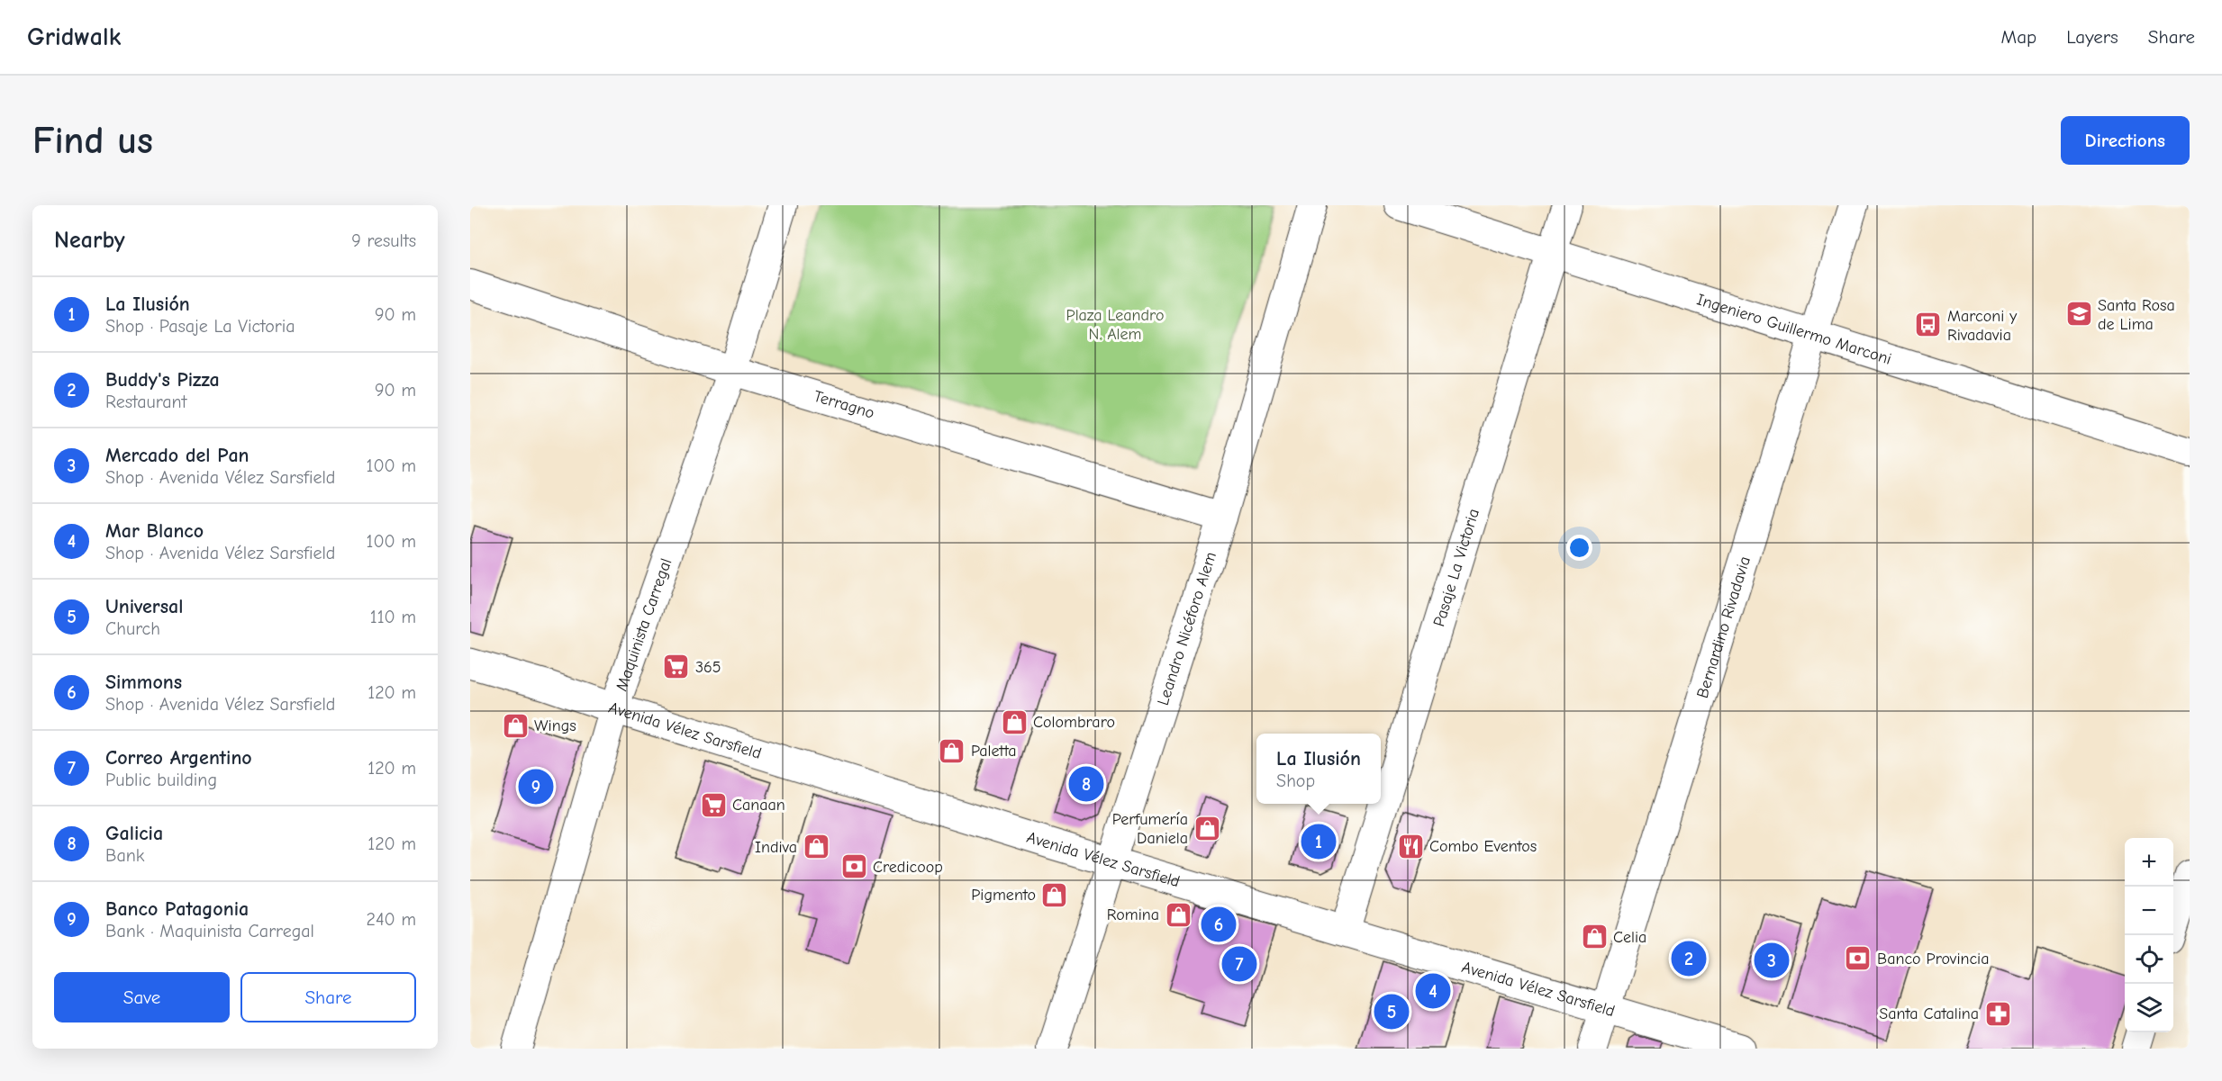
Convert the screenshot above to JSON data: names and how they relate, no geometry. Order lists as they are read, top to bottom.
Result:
{
  "streets": {
    "main road": ["Avenida Vélez Sarsfield"],
    "street": [
      "Ingeniero Guillermo Marconi",
      "Terragno",
      "Pasaje La Victoria",
      "Maquinista Carregal",
      "Bernardino Rivadavia",
      "Leandro Nicéforo Alem"
    ]
  },
  "crossings": [
    ["Ingeniero Guillermo Marconi", "Pasaje La Victoria"],
    ["Ingeniero Guillermo Marconi", "Bernardino Rivadavia"],
    ["Terragno", "Maquinista Carregal"],
    ["Terragno", "Leandro Nicéforo Alem"],
    ["Pasaje La Victoria", "Avenida Vélez Sarsfield"],
    ["Maquinista Carregal", "Avenida Vélez Sarsfield"],
    ["Bernardino Rivadavia", "Avenida Vélez Sarsfield"],
    ["Leandro Nicéforo Alem", "Avenida Vélez Sarsfield"]
  ],
  "parks": ["Plaza Leandro N. Alem"],
  "places": {
    "school or university": ["Santa Rosa de Lima"],
    "bus stop": ["Marconi y Rivadavia"],
    "supermarket": ["365", "Canaan"],
    "shop": [
      "Colombraro",
      "Wings",
      "Paletta",
      "Perfumería Daniela",
      "Indiva",
      "Pigmento",
      "Romina",
      "Celia"
    ],
    "restaurant": ["Combo Eventos"],
    "bank": ["Credicoop", "Banco Provincia"],
    "pharmacy": ["Santa Catalina"]
  },
  "page": {
    "header": "Gridwalk",
    "nav": ["Map", "Layers", "Share"],
    "buttons": [
      "Directions",
      ["Save", "Share"]
    ],
    "title": "Find us",
    "heading": ["Nearby", "9 results"],
    "list": [
      {
        "mark": "1",
        "name": "La Ilusión",
        "note": "Shop · Pasaje La Victoria",
        "value": "90 m"
      },
      {
        "mark": "2",
        "name": "Buddy's Pizza",
        "note": "Restaurant",
        "value": "90 m"
      },
      {
        "mark": "3",
        "name": "Mercado del Pan",
        "note": "Shop · Avenida Vélez Sarsfield",
        "value": "100 m"
      },
      {
        "mark": "4",
        "name": "Mar Blanco",
        "note": "Shop · Avenida Vélez Sarsfield",
        "value": "100 m"
      },
      {
        "mark": "5",
        "name": "Universal",
        "note": "Church",
        "value": "110 m"
      },
      {
        "mark": "6",
        "name": "Simmons",
        "note": "Shop · Avenida Vélez Sarsfield",
        "value": "120 m"
      },
      {
        "mark": "7",
        "name": "Correo Argentino",
        "note": "Public building",
        "value": "120 m"
      },
      {
        "mark": "8",
        "name": "Galicia",
        "note": "Bank",
        "value": "120 m"
      },
      {
        "mark": "9",
        "name": "Banco Patagonia",
        "note": "Bank · Maquinista Carregal",
        "value": "240 m"
      }
    ],
    "popup": ["La Ilusión", "Shop"],
    "pins": [
      "8",
      "9",
      "1",
      "6",
      "2",
      "3",
      "7",
      "4",
      "5"
    ],
    "map_buttons": ["+", "−"]
  }
}
